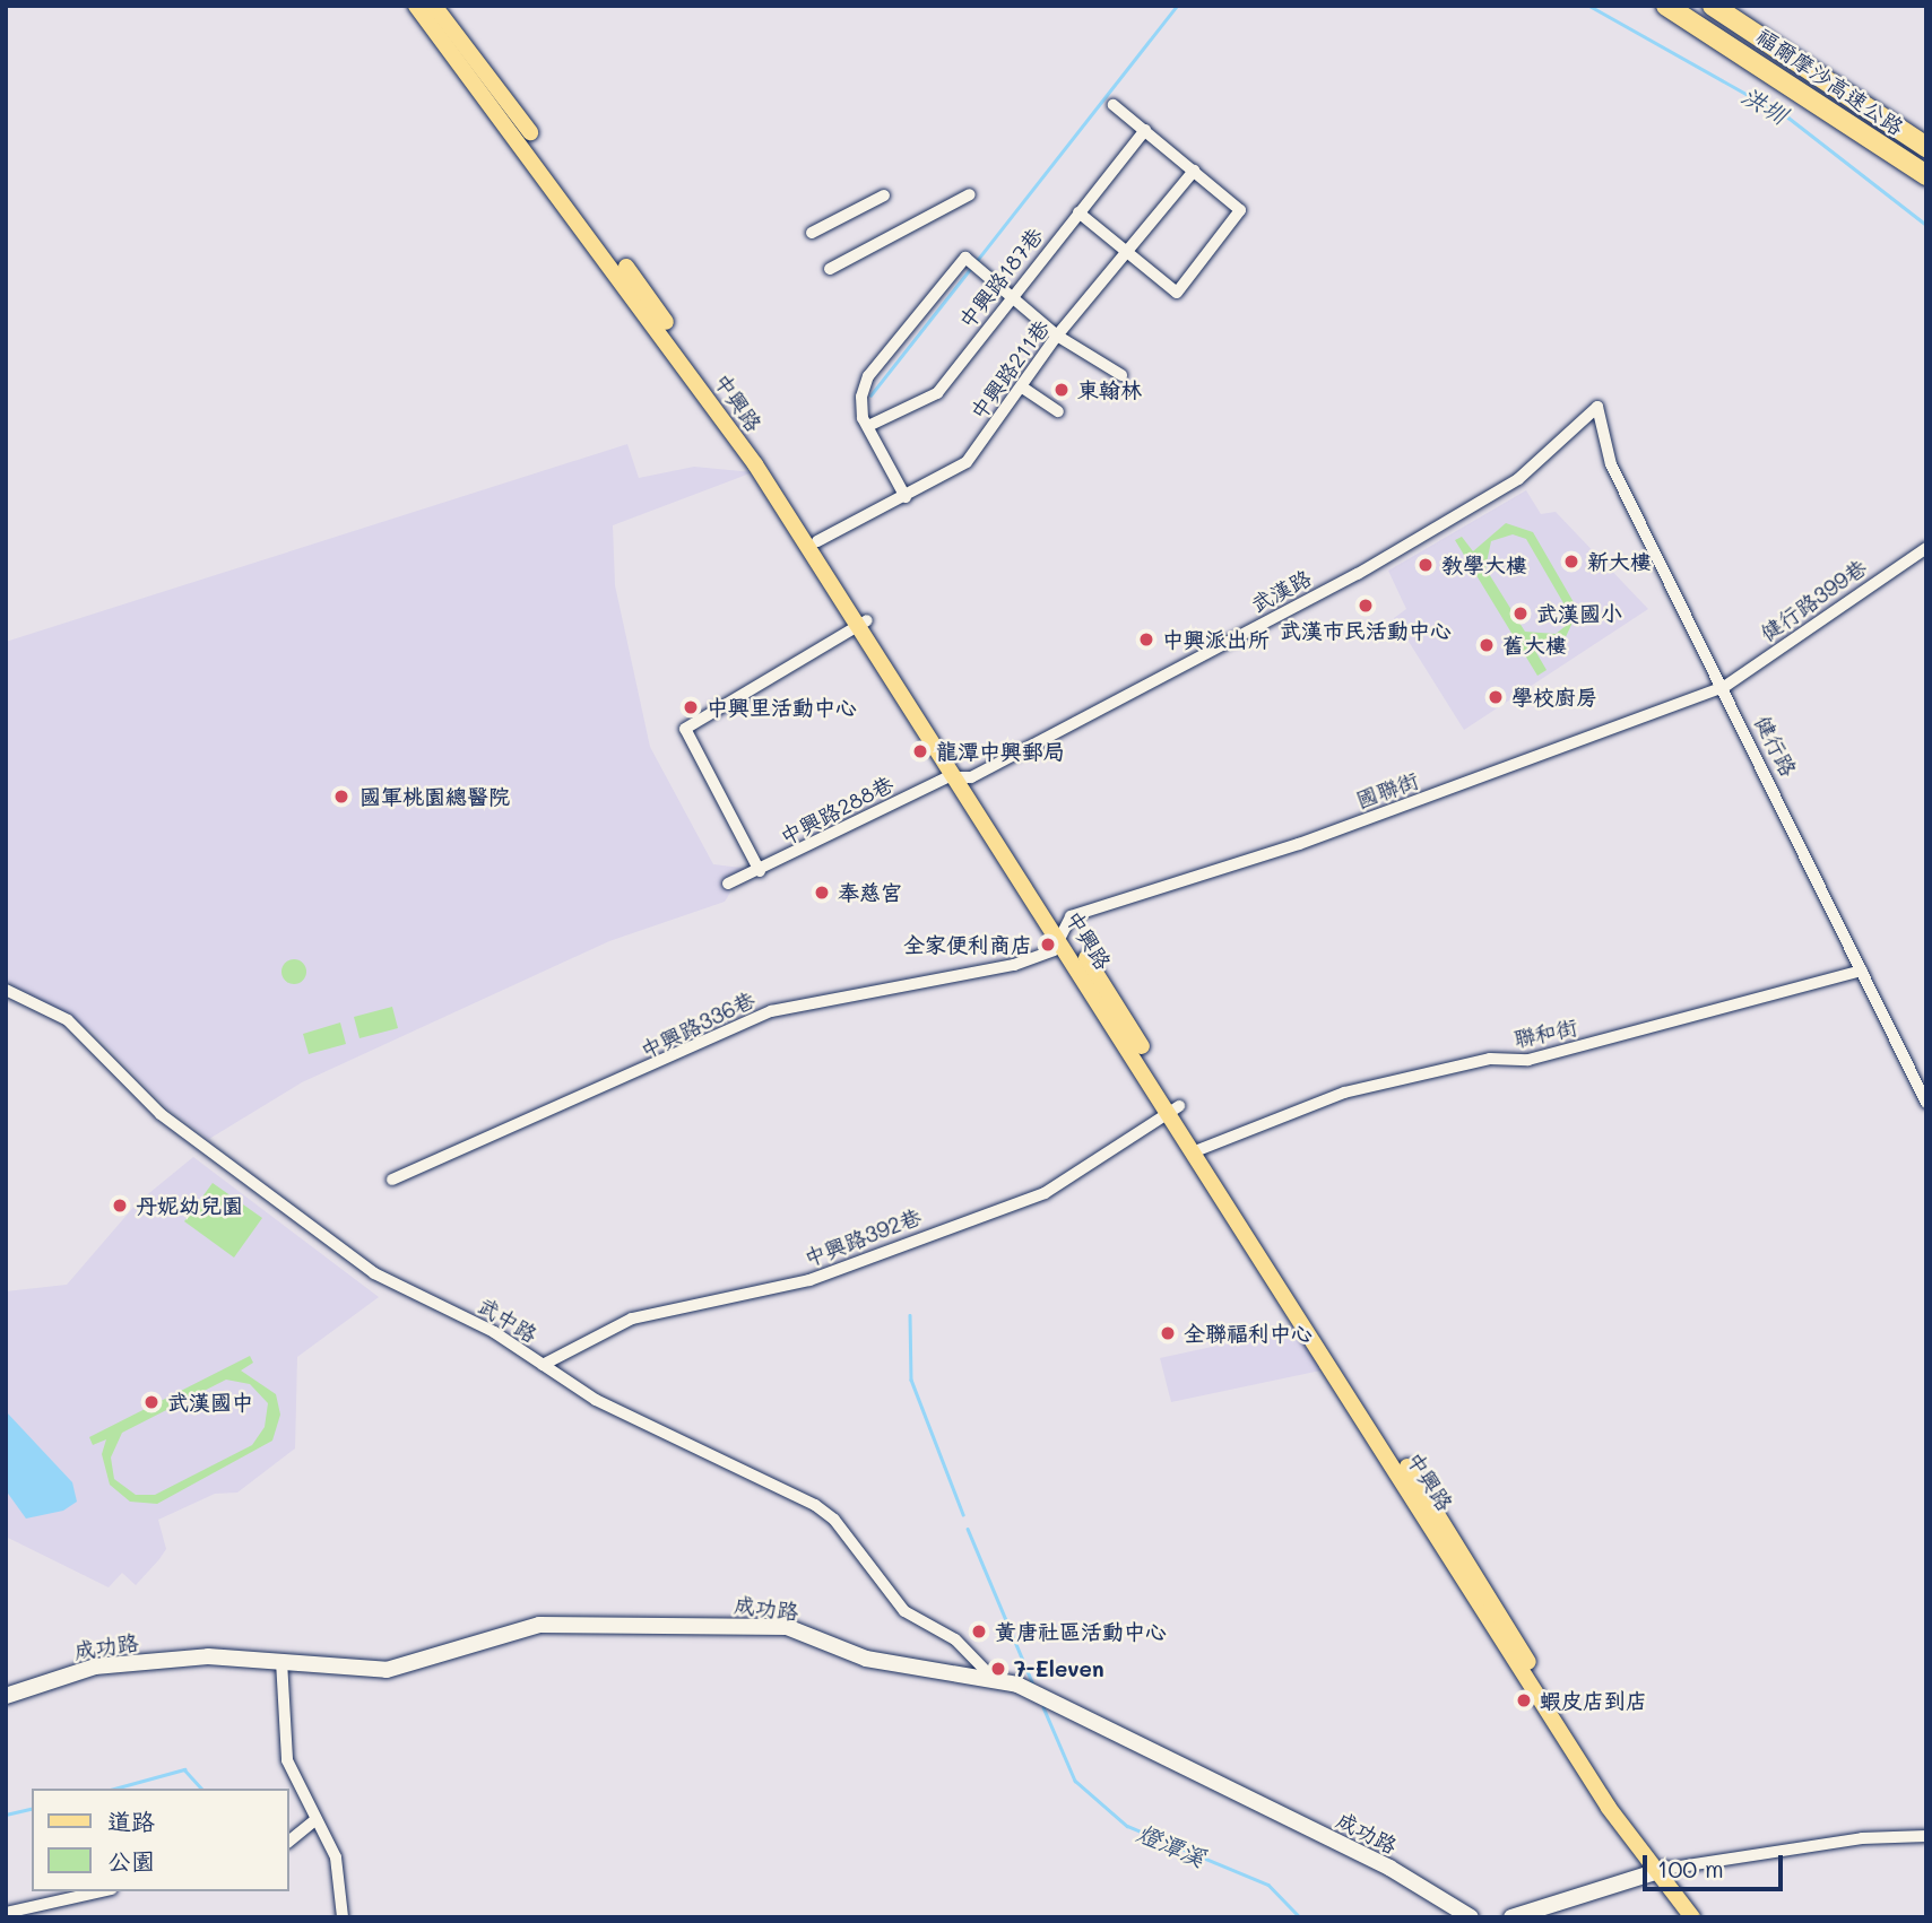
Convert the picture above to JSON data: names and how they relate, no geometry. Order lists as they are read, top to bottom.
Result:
{
  "streets": {
    "highway": ["福爾摩沙高速公路"],
    "main road": ["中興路"],
    "street": [
      "中興路187巷",
      "中興路211巷",
      "武漢路",
      "健行路399巷",
      "健行路",
      "國聯街",
      "中興路288巷",
      "中興路336巷",
      "聯和街",
      "中興路392巷",
      "武中路",
      "成功路"
    ]
  },
  "crossings": [
    ["中興路211巷", "中興路"],
    ["中興路", "武漢路"],
    ["中興路", "國聯街"],
    ["中興路", "中興路288巷"],
    ["中興路", "中興路336巷"],
    ["中興路", "聯和街"],
    ["中興路", "中興路392巷"],
    ["武漢路", "健行路"],
    ["武漢路", "中興路288巷"],
    ["健行路399巷", "健行路"],
    ["健行路399巷", "國聯街"],
    ["健行路", "國聯街"],
    ["健行路", "聯和街"],
    ["國聯街", "中興路336巷"],
    ["中興路392巷", "武中路"],
    ["武中路", "成功路"]
  ],
  "water": ["洪圳", "燈潭溪"],
  "places": [
    "東翰林",
    "新大樓",
    "教學大樓",
    "武漢市民活動中心",
    "武漢國小",
    "中興派出所",
    "舊大樓",
    "學校廚房",
    "中興里活動中心",
    "龍潭中興郵局",
    "國軍桃園總醫院",
    "奉慈宮",
    "全家便利商店",
    "丹妮幼兒園",
    "全聯福利中心",
    "武漢國中",
    "黃唐社區活動中心",
    "7-Eleven",
    "蝦皮店到店"
  ],
  "legend": ["道路", "公園"],
  "scale_bar": "100 m"
}
